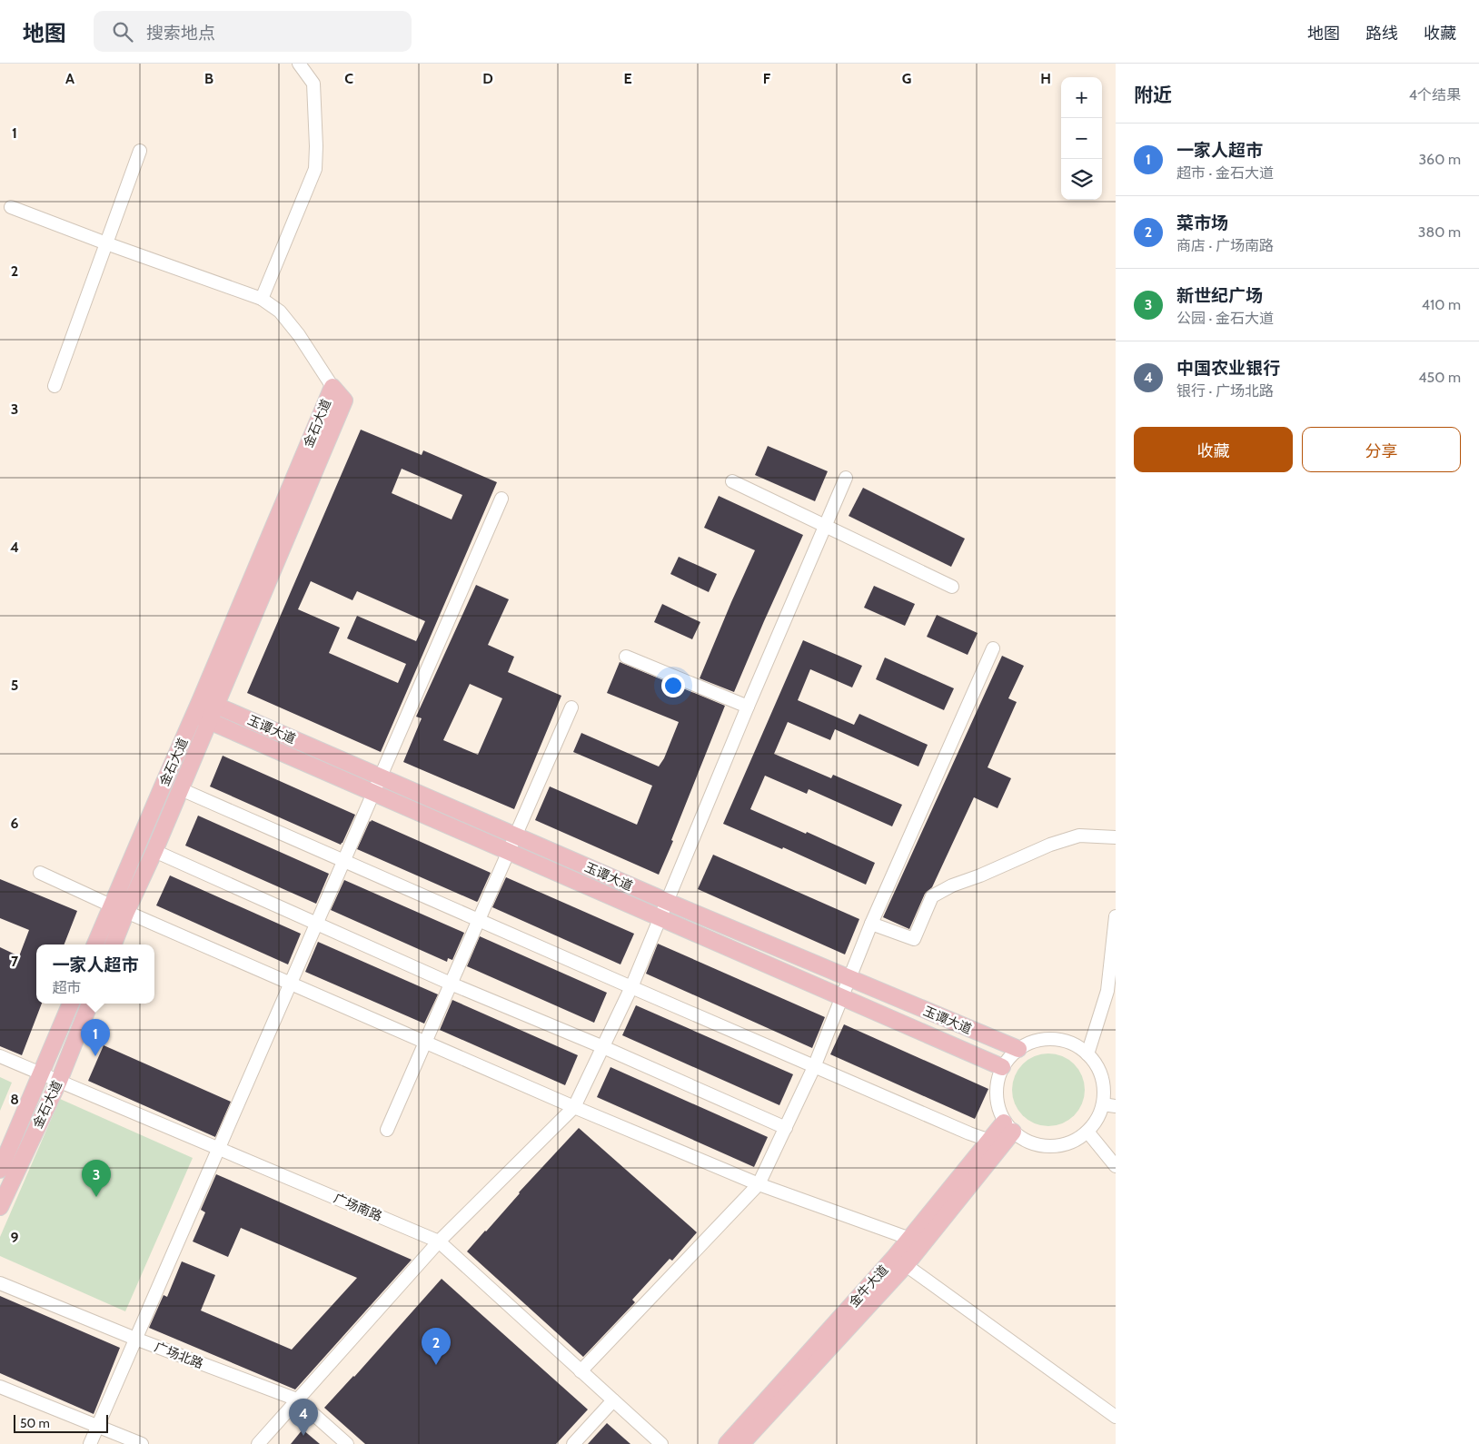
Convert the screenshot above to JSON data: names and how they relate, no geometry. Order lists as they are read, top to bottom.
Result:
{
  "streets": {
    "main road": ["金石大道", "玉谭大道", "金牛大道"],
    "street": ["广场南路", "广场北路"]
  },
  "crossings": [
    ["金石大道", "玉谭大道"],
    ["金石大道", "广场南路"],
    ["玉谭大道", "金牛大道"]
  ],
  "scale_bar": "50 m",
  "page": {
    "header": "地图",
    "search": "搜索地点",
    "nav": ["地图", "路线", "收藏"],
    "heading": ["附近", "4个结果"],
    "map_buttons": ["+", "−"],
    "list": [
      {
        "mark": "1",
        "name": "一家人超市",
        "note": "超市 · 金石大道",
        "value": "360 m"
      },
      {
        "mark": "2",
        "name": "菜市场",
        "note": "商店 · 广场南路",
        "value": "380 m"
      },
      {
        "mark": "3",
        "name": "新世纪广场",
        "note": "公园 · 金石大道",
        "value": "410 m"
      },
      {
        "mark": "4",
        "name": "中国农业银行",
        "note": "银行 · 广场北路",
        "value": "450 m"
      }
    ],
    "buttons": ["收藏", "分享"],
    "popup": ["一家人超市", "超市"],
    "pins": [
      "1",
      "3",
      "2",
      "4"
    ],
    "scale": "50 m"
  },
  "grid": {
    "columns": [
      "A",
      "B",
      "C",
      "D",
      "E",
      "F",
      "G",
      "H"
    ],
    "rows": [
      "1",
      "2",
      "3",
      "4",
      "5",
      "6",
      "7",
      "8",
      "9"
    ]
  }
}
